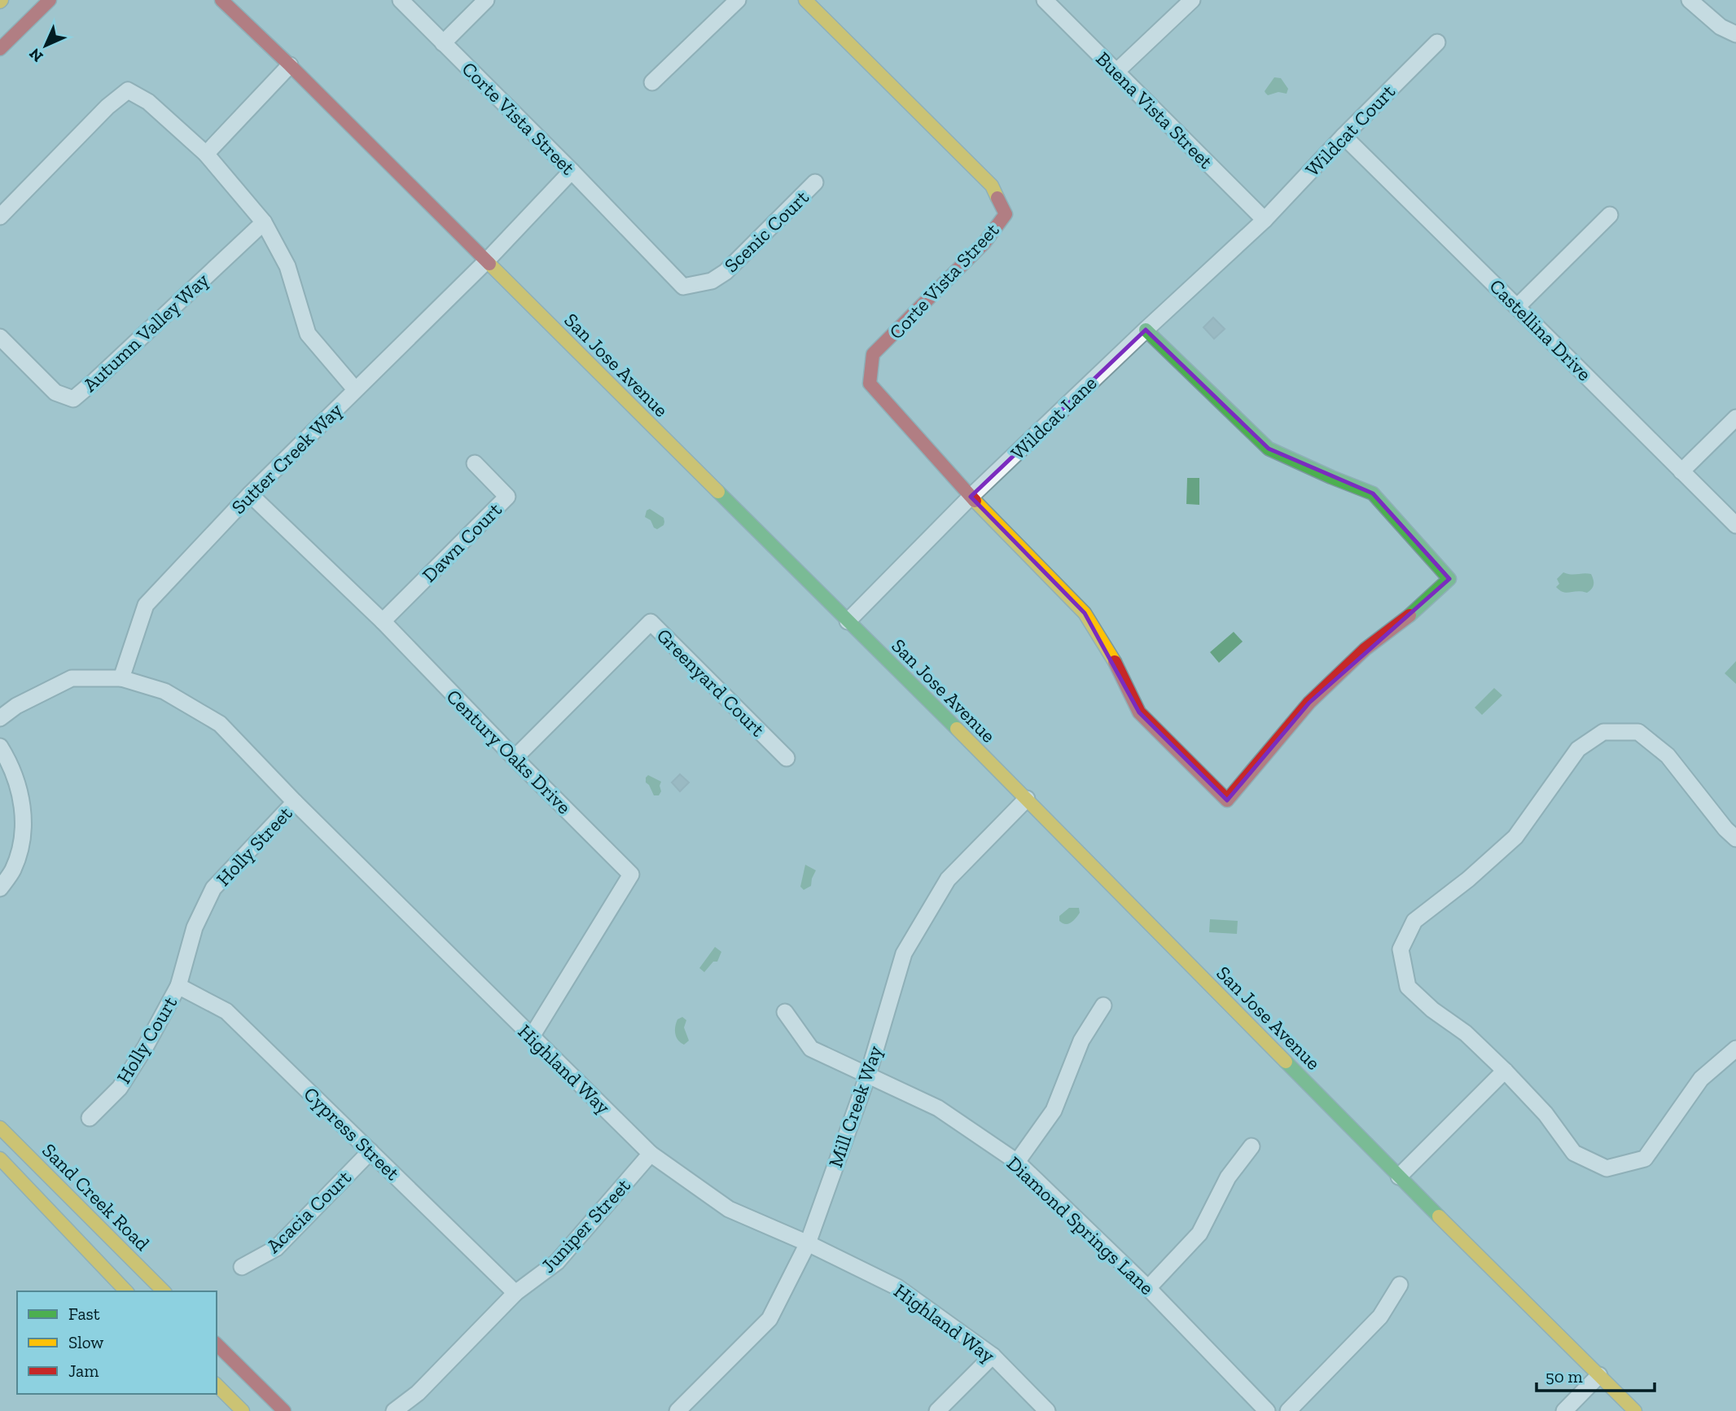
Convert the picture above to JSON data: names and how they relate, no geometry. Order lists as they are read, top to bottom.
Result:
{
  "streets": {
    "street": [
      "Buena Vista Street",
      "Corte Vista Street",
      "Wildcat Court",
      "Scenic Court",
      "Castellina Drive",
      "Autumn Valley Way",
      "San Jose Avenue",
      "Wildcat Lane",
      "Sutter Creek Way",
      "Dawn Court",
      "Greenyard Court",
      "Century Oaks Drive",
      "Holly Street",
      "Holly Court",
      "Highland Way",
      "Mill Creek Way",
      "Cypress Street",
      "Sand Creek Road",
      "Acacia Court",
      "Juniper Street",
      "Diamond Springs Lane"
    ]
  },
  "crossings": [
    ["Buena Vista Street", "Wildcat Court"],
    ["Buena Vista Street", "Wildcat Lane"],
    ["Corte Vista Street", "Scenic Court"],
    ["Corte Vista Street", "Wildcat Lane"],
    ["Corte Vista Street", "Sutter Creek Way"],
    ["Wildcat Court", "Castellina Drive"],
    ["Wildcat Court", "Wildcat Lane"],
    ["San Jose Avenue", "Wildcat Lane"],
    ["San Jose Avenue", "Sutter Creek Way"],
    ["San Jose Avenue", "Mill Creek Way"],
    ["Sutter Creek Way", "Century Oaks Drive"],
    ["Sutter Creek Way", "Highland Way"],
    ["Dawn Court", "Century Oaks Drive"],
    ["Greenyard Court", "Century Oaks Drive"],
    ["Century Oaks Drive", "Highland Way"],
    ["Holly Street", "Holly Court"],
    ["Holly Street", "Highland Way"],
    ["Holly Street", "Cypress Street"],
    ["Holly Court", "Cypress Street"],
    ["Highland Way", "Mill Creek Way"],
    ["Highland Way", "Juniper Street"],
    ["Mill Creek Way", "Diamond Springs Lane"],
    ["Cypress Street", "Acacia Court"],
    ["Cypress Street", "Juniper Street"]
  ],
  "legend": ["Fast", "Slow", "Jam"],
  "scale_bar": "50 m",
  "north": "bottom left"
}
